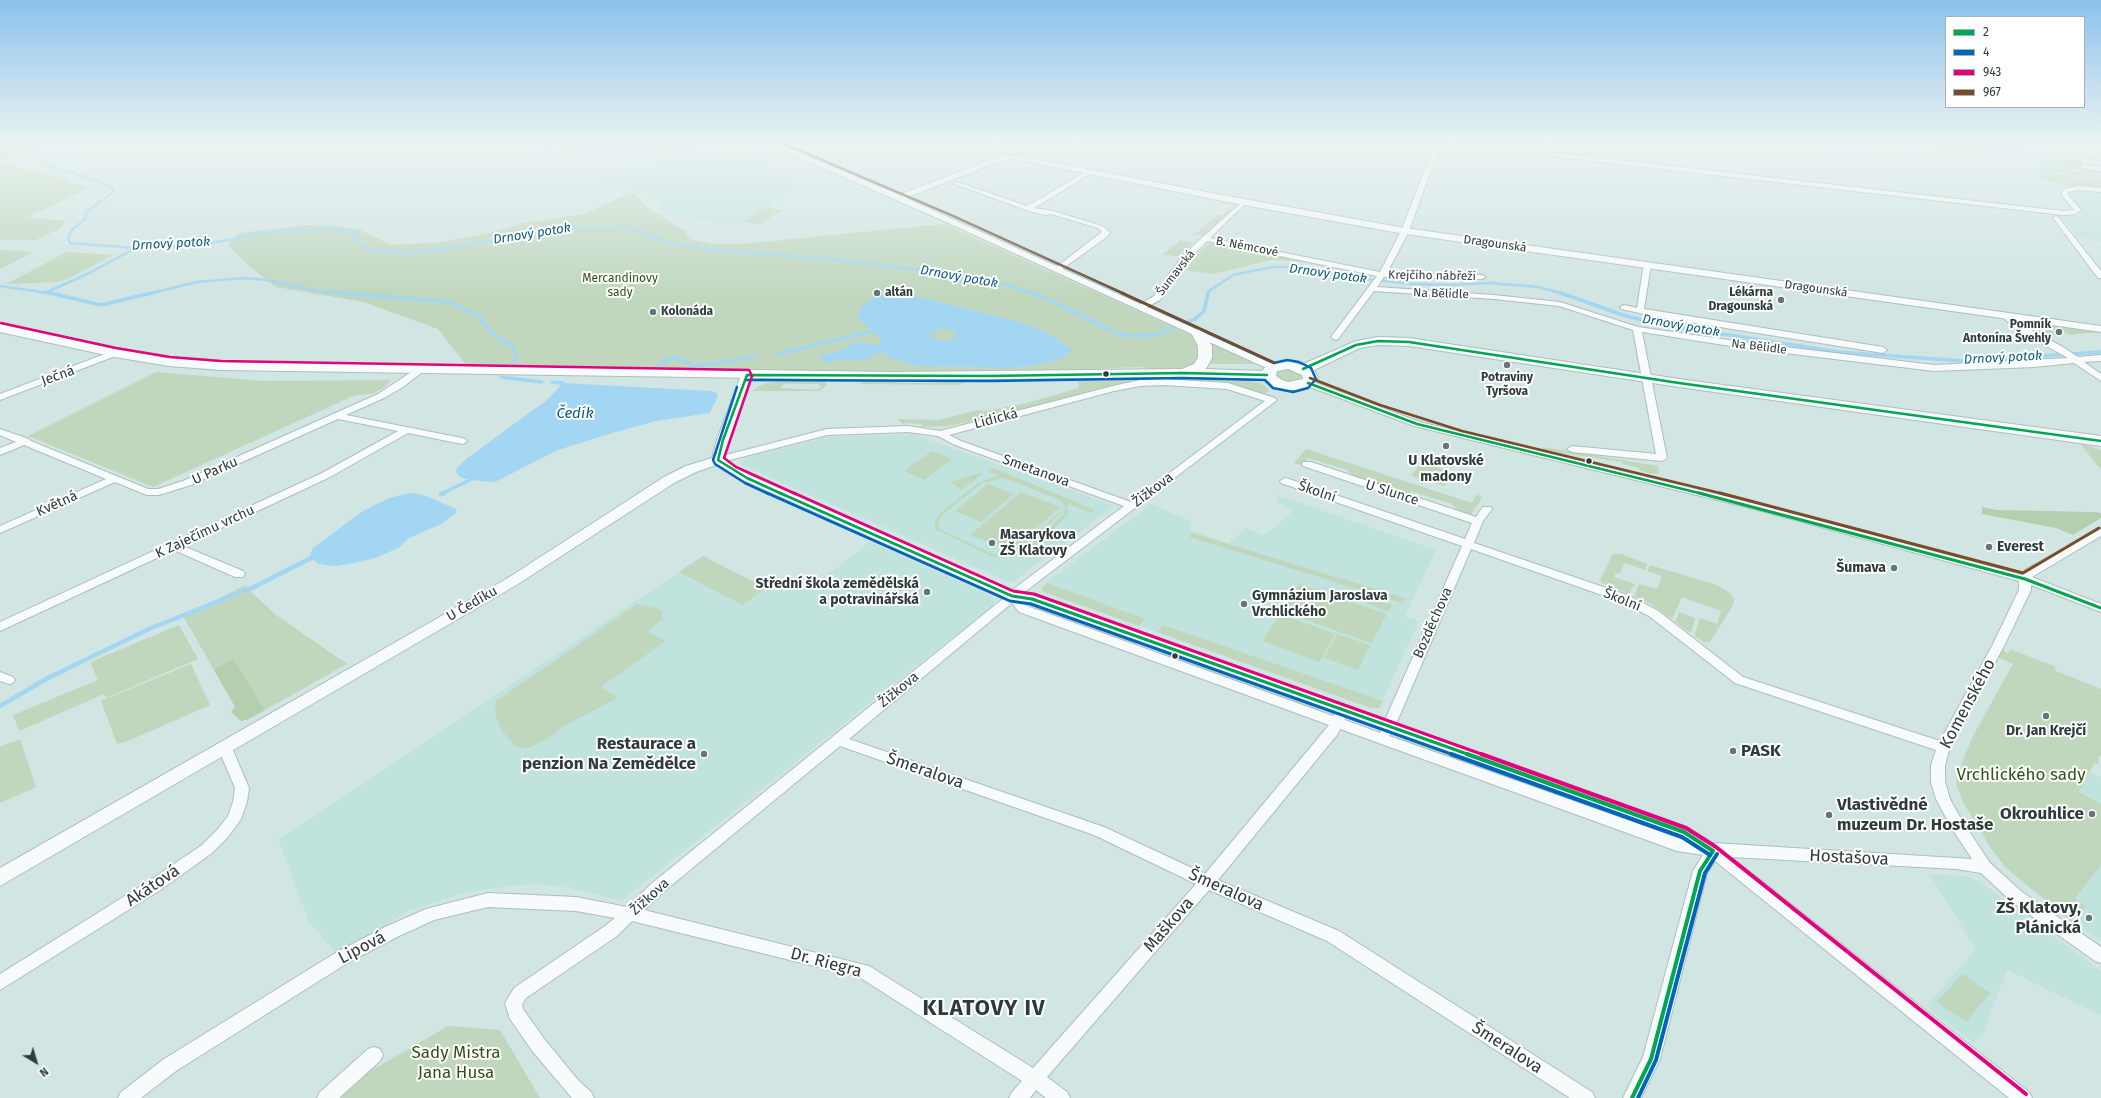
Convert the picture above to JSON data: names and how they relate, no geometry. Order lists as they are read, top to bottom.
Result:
{
  "streets": {
    "street": [
      "Dragounská",
      "B. Němcové",
      "Šumavská",
      "Krejčího nábřeží",
      "Na Bělidle",
      "Ječná",
      "Lidická",
      "U Parku",
      "Smetanova",
      "Žižkova",
      "Školní",
      "U Slunce",
      "Květná",
      "K Zaječímu vrchu",
      "U Čedíku",
      "Bozděchova",
      "Komenského",
      "Šmeralova",
      "Hostašova",
      "Akátová",
      "Maškova",
      "Lipová",
      "Dr. Riegra"
    ]
  },
  "crossings": [
    ["Dragounská", "Šumavská"],
    ["B. Němcové", "Šumavská"],
    ["B. Němcové", "Krejčího nábřeží"],
    ["B. Němcové", "Na Bělidle"],
    ["Krejčího nábřeží", "Na Bělidle"],
    ["Lidická", "Smetanova"],
    ["Lidická", "Žižkova"],
    ["Lidická", "U Čedíku"],
    ["U Parku", "Květná"],
    ["Smetanova", "Žižkova"],
    ["Žižkova", "Šmeralova"],
    ["Žižkova", "Lipová"],
    ["Žižkova", "Dr. Riegra"],
    ["Školní", "Bozděchova"],
    ["Školní", "Komenského"],
    ["U Slunce", "Bozděchova"],
    ["U Čedíku", "Akátová"],
    ["Bozděchova", "Hostašova"],
    ["Komenského", "Hostašova"],
    ["Šmeralova", "Maškova"],
    ["Hostašova", "Maškova"],
    ["Maškova", "Dr. Riegra"],
    ["Lipová", "Dr. Riegra"]
  ],
  "districts": ["KLATOVY IV"],
  "water": ["Drnový potok", "Čedík"],
  "parks": ["Mercandinovy sady", "Vrchlického sady", "Sady Mistra Jana Husa"],
  "places": [
    "altán",
    "Lékárna Dragounská",
    "Kolonáda",
    "Pomník Antonína Švehly",
    "Potraviny Tyršova",
    "U Klatovské madony",
    "Masarykova ZŠ Klatovy",
    "Everest",
    "Šumava",
    "Střední škola zemědělská a potravinářská",
    "Gymnázium Jaroslava Vrchlického",
    "Dr. Jan Krejčí",
    "PASK",
    "Restaurace a penzion Na Zemědělce",
    "Okrouhlice",
    "Vlastivědné muzeum Dr. Hostaše",
    "ZŠ Klatovy, Plánická"
  ],
  "lines": [
    "transit line 4",
    "transit line 967",
    "transit line 943",
    "transit line 2"
  ],
  "legend": [
    "2",
    "4",
    "943",
    "967"
  ],
  "north": "bottom right"
}
